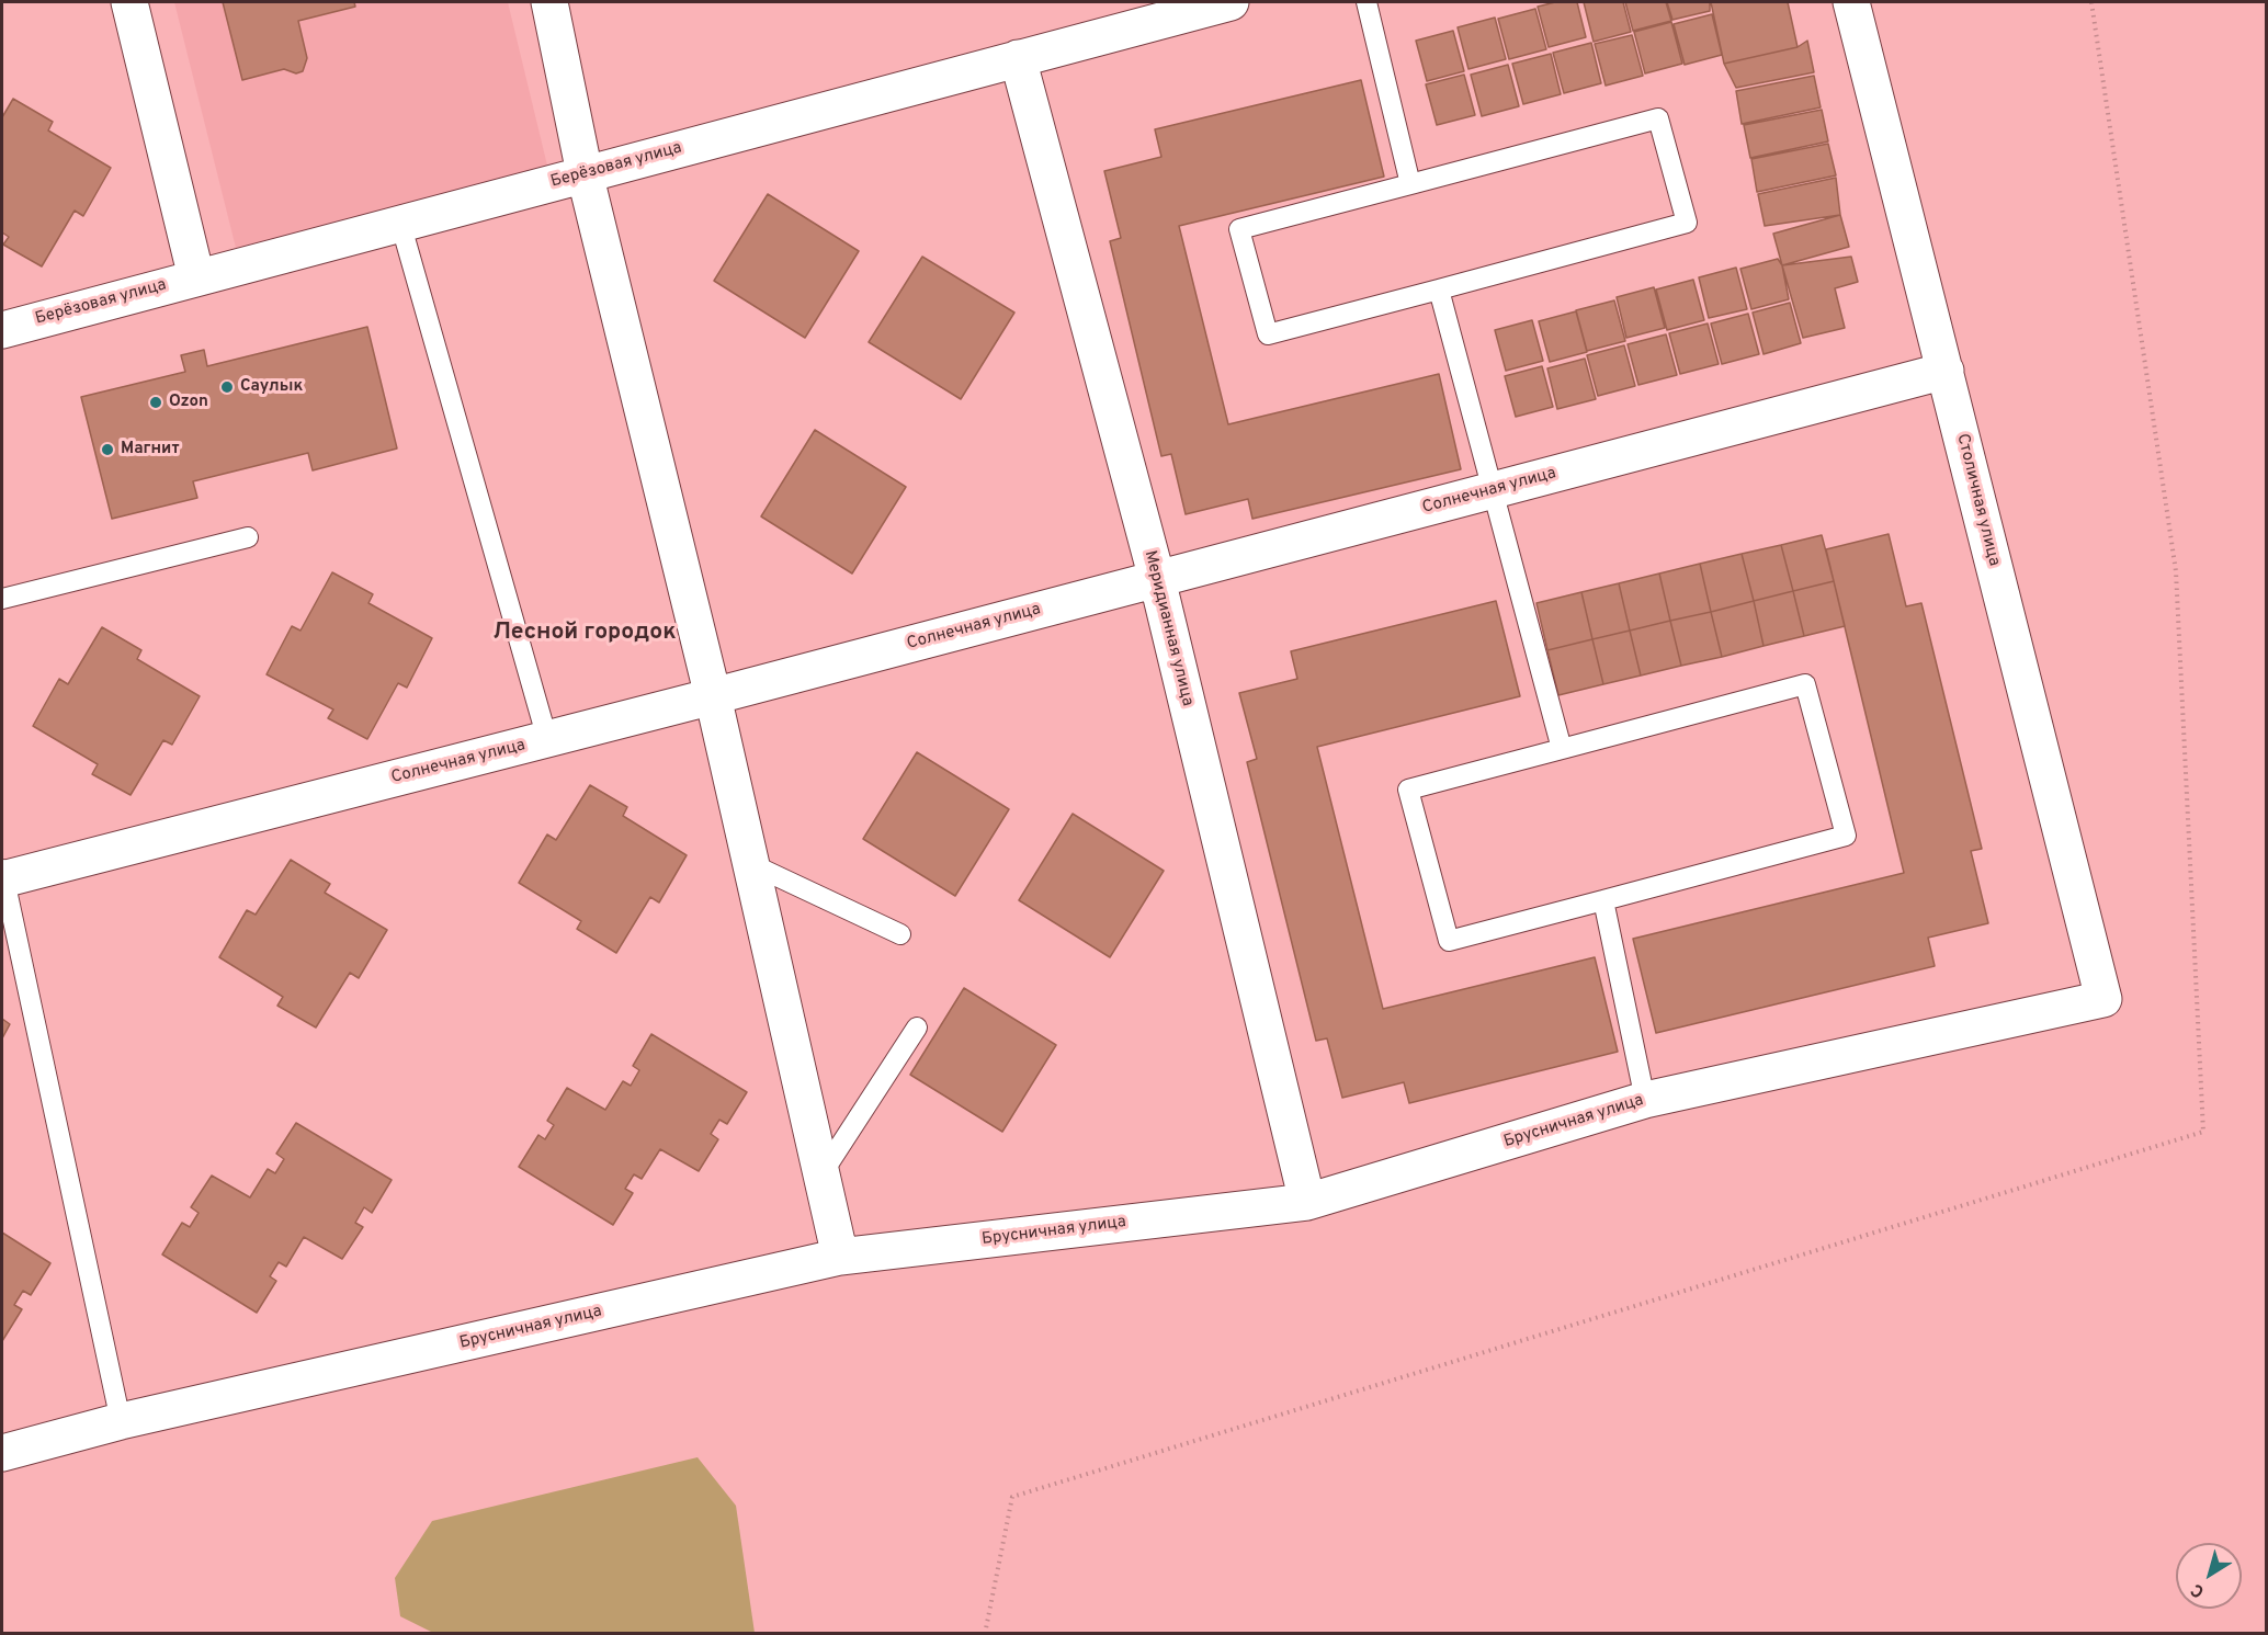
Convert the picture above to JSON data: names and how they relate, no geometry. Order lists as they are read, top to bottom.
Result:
{
  "streets": {
    "street": [
      "Берёзовая улица",
      "Солнечная улица",
      "Столичная улица",
      "Меридианная улица",
      "Брусничная улица"
    ]
  },
  "crossings": [
    ["Берёзовая улица", "Меридианная улица"],
    ["Солнечная улица", "Столичная улица"],
    ["Солнечная улица", "Меридианная улица"],
    ["Столичная улица", "Брусничная улица"],
    ["Меридианная улица", "Брусничная улица"]
  ],
  "districts": ["Лесной городок"],
  "places": ["Саулык", "Ozon", "Магнит"],
  "north": "bottom left"
}
